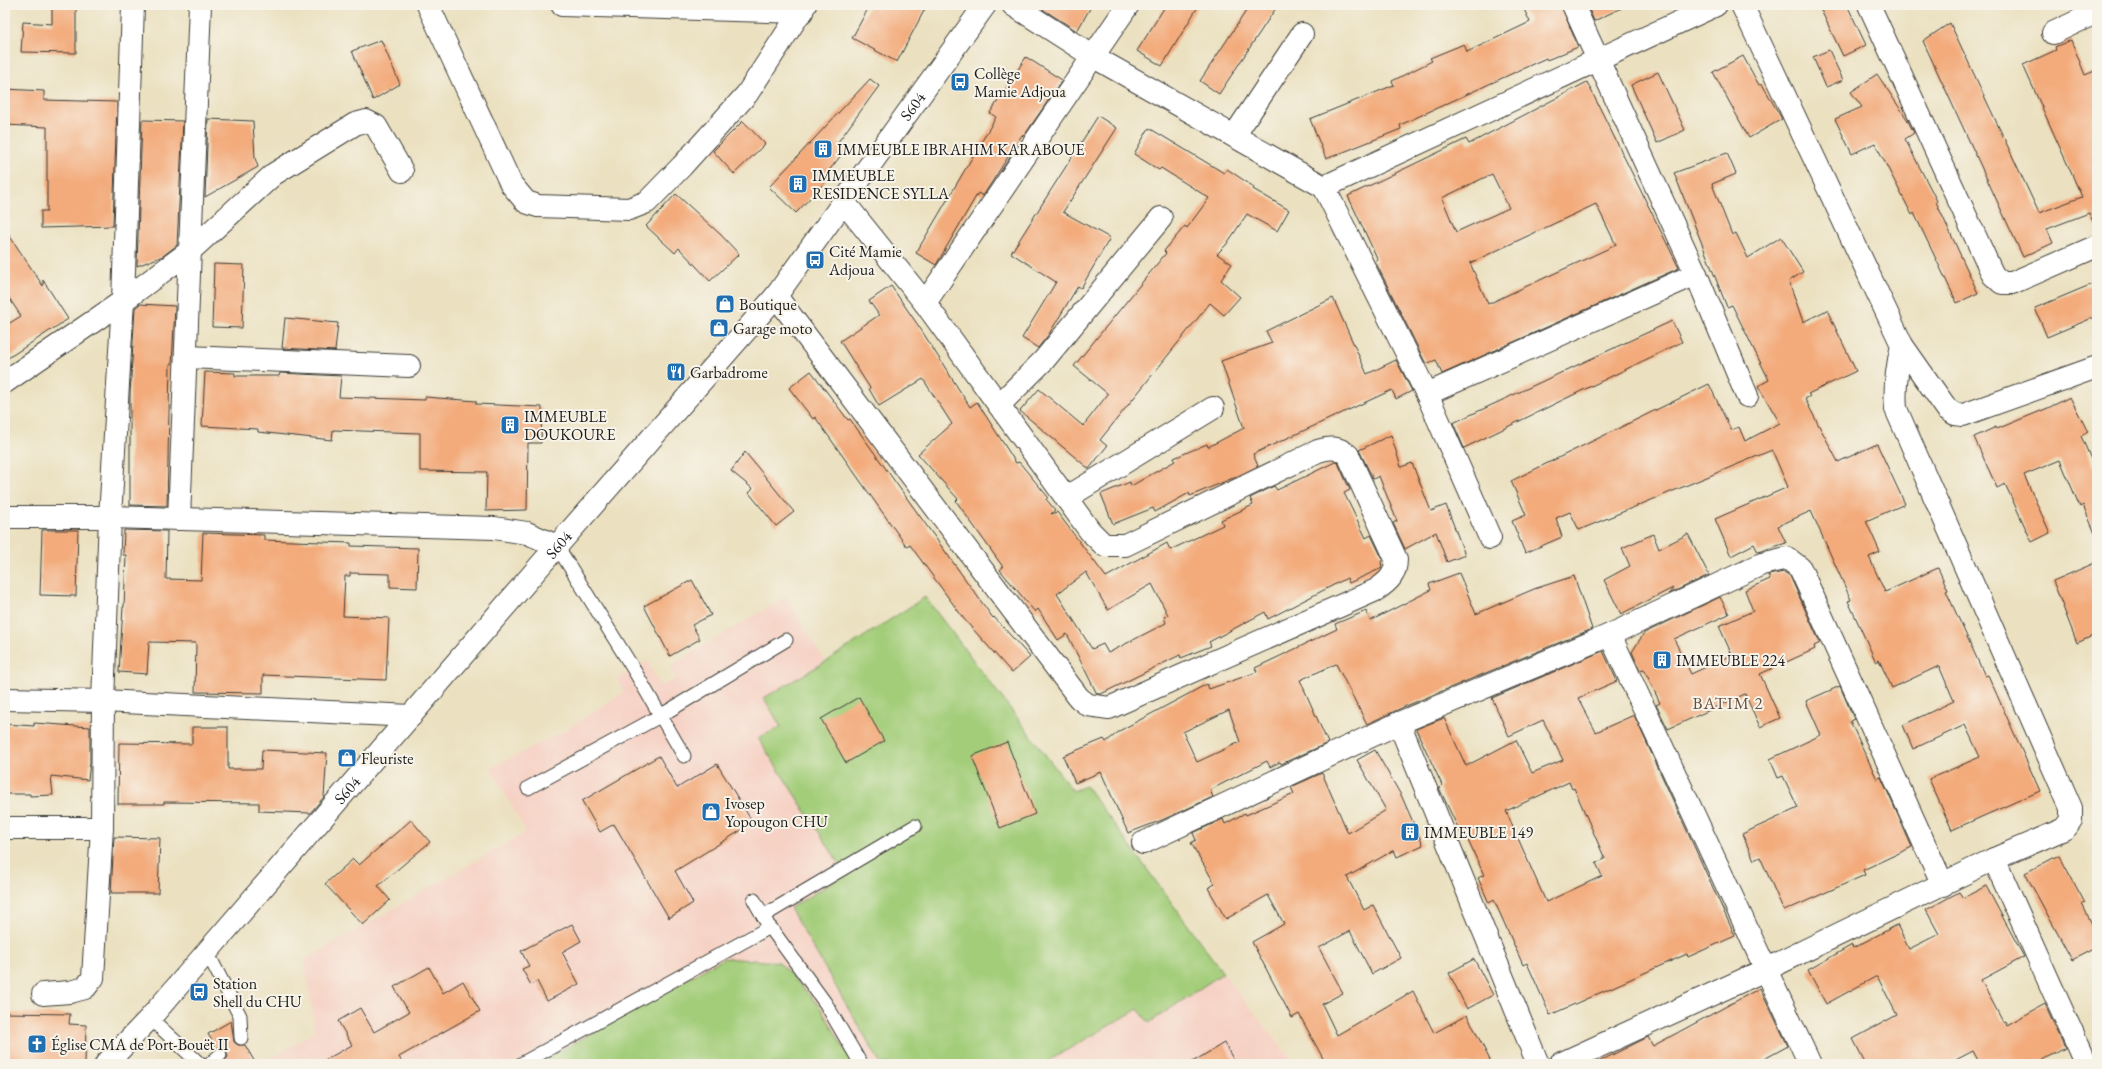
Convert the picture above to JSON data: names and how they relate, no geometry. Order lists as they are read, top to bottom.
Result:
{
  "streets": {
    "street": ["S604"]
  },
  "districts": ["BATIM 2"],
  "places": {
    "bus stop": ["Collège Mamie Adjoua", "Cité Mamie Adjoua", "Station Shell du CHU"],
    "building": [
      "IMMEUBLE IBRAHIM KARABOUE",
      "IMMEUBLE RESIDENCE SYLLA",
      "IMMEUBLE DOUKOURE",
      "IMMEUBLE 224",
      "IMMEUBLE 149"
    ],
    "shop": [
      "Boutique",
      "Garage moto",
      "Fleuriste",
      "Ivosep Yopougon CHU"
    ],
    "restaurant": ["Garbadrome"],
    "church": ["Église CMA de Port-Bouët II"]
  }
}
